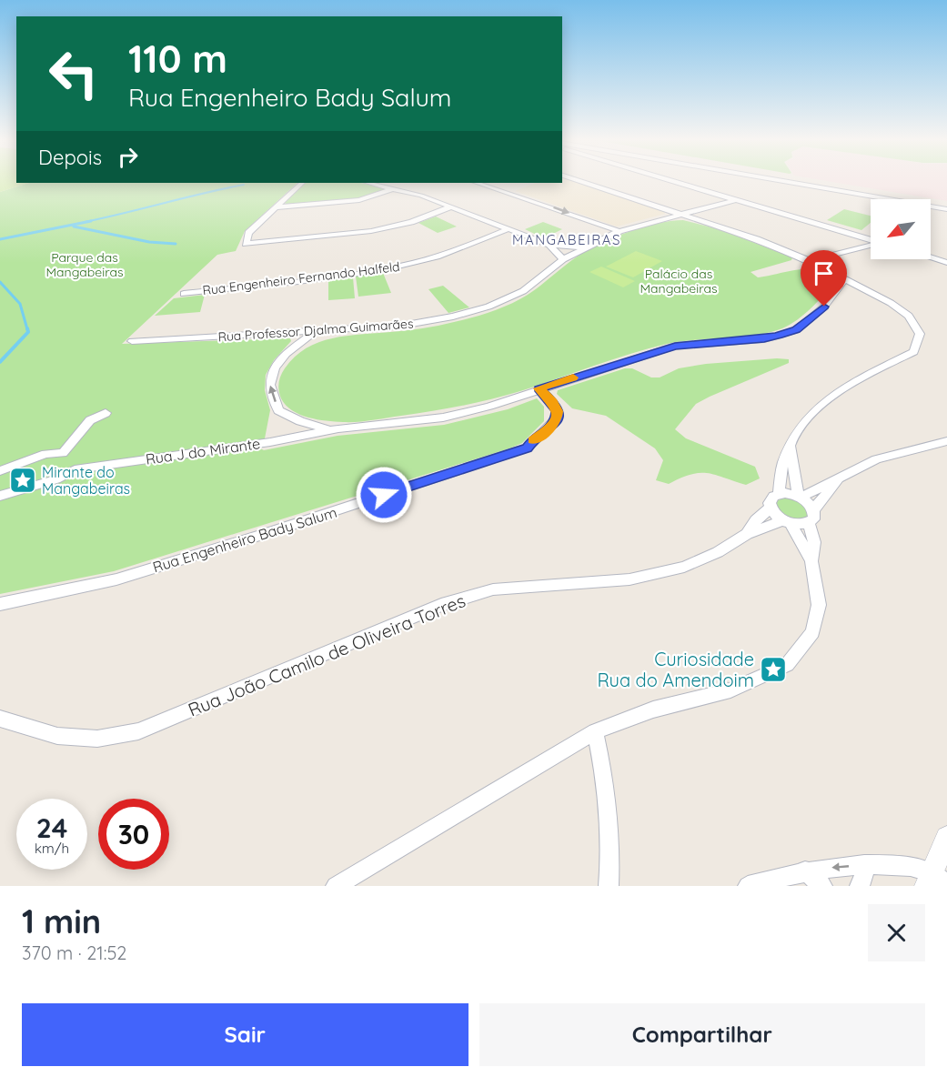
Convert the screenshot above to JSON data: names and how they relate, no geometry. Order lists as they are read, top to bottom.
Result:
{
  "streets": {
    "street": [
      "Rua Engenheiro Fernando Halfeld",
      "Rua Professor Djalma Guimarães",
      "Rua J do Mirante",
      "Rua Engenheiro Bady Salum",
      "Rua João Camilo de Oliveira Torres"
    ]
  },
  "crossings": [
    ["Rua J do Mirante", "Rua Engenheiro Bady Salum"]
  ],
  "districts": ["MANGABEIRAS"],
  "parks": ["Parque das Mangabeiras", "Palácio das Mangabeiras"],
  "places": {
    "place": ["Mirante do Mangabeiras", "Curiosidade Rua do Amendoim"]
  },
  "north": "bottom left",
  "page": {
    "turn": ["110 m", "Rua Engenheiro Bady Salum"],
    "then": "Depois",
    "speed": "24 km/h",
    "limit": "30",
    "heading": ["1 min", "370 m · 21:52"],
    "buttons": ["Sair", "Compartilhar"]
  }
}
